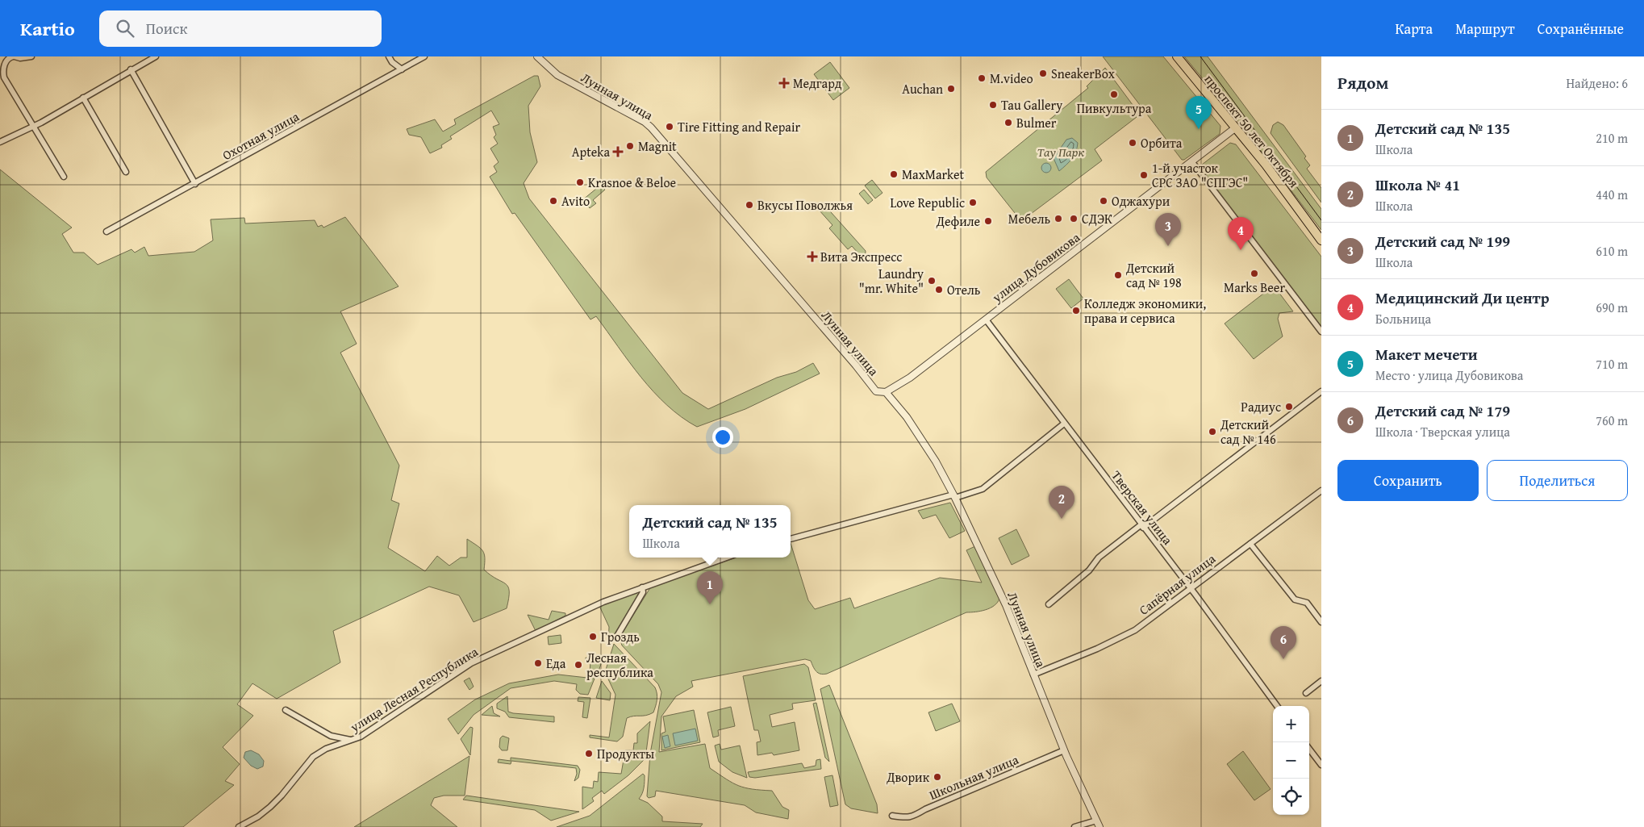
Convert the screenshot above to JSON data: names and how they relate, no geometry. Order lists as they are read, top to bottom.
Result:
{
  "streets": {
    "main road": ["проспект 50 лет Октября"],
    "street": [
      "Лунная улица",
      "Охотная улица",
      "улица Дубовикова",
      "Тверская улица",
      "Сапёрная улица",
      "улица Лесная Республика",
      "Школьная улица"
    ]
  },
  "crossings": [
    ["Лунная улица", "улица Дубовикова"],
    ["Лунная улица", "Сапёрная улица"],
    ["Лунная улица", "Школьная улица"],
    ["проспект 50 лет Октября", "улица Дубовикова"],
    ["улица Дубовикова", "Тверская улица"],
    ["Тверская улица", "Сапёрная улица"]
  ],
  "parks": ["Тау Парк"],
  "places": {
    "other": [
      "SneakerBox",
      "M.video",
      "Auchan",
      "Пивкультура",
      "Tau Gallery",
      "Bulmer",
      "Tire Fitting and Repair",
      "Орбита",
      "Magnit",
      "MaxMarket",
      "1-й участок СРС ЗАО \"СПГЭС\"",
      "Krasnoe & Beloe",
      "Avito",
      "Оджахури",
      "Love Republic",
      "Вкусы Поволжья",
      "Мебель",
      "СДЭК",
      "Дефиле",
      "Marks Beer",
      "Детский сад № 198",
      "Laundry \"mr. White\"",
      "Отель",
      "Колледж экономики, права и сервиса",
      "Радиус",
      "Детский сад № 146",
      "Гроздь",
      "Еда",
      "Лесная республика",
      "Продукты",
      "Дворик"
    ],
    "health": ["Медгард", "Apteka", "Вита Экспресс"]
  },
  "page": {
    "header": "Kartio",
    "search": "Поиск",
    "nav": ["Карта", "Маршрут", "Сохранённые"],
    "heading": ["Рядом", "Найдено: 6"],
    "pins": [
      "5",
      "3",
      "4",
      "2",
      "1",
      "6"
    ],
    "list": [
      {
        "mark": "1",
        "name": "Детский сад № 135",
        "note": "Школа",
        "value": "210 m"
      },
      {
        "mark": "2",
        "name": "Школа № 41",
        "note": "Школа",
        "value": "440 m"
      },
      {
        "mark": "3",
        "name": "Детский сад № 199",
        "note": "Школа",
        "value": "610 m"
      },
      {
        "mark": "4",
        "name": "Медицинский Ди центр",
        "note": "Больница",
        "value": "690 m"
      },
      {
        "mark": "5",
        "name": "Макет мечети",
        "note": "Место · улица Дубовикова",
        "value": "710 m"
      },
      {
        "mark": "6",
        "name": "Детский сад № 179",
        "note": "Школа · Тверская улица",
        "value": "760 m"
      }
    ],
    "buttons": ["Сохранить", "Поделиться"],
    "popup": ["Детский сад № 135", "Школа"],
    "map_buttons": ["+", "−"]
  }
}
